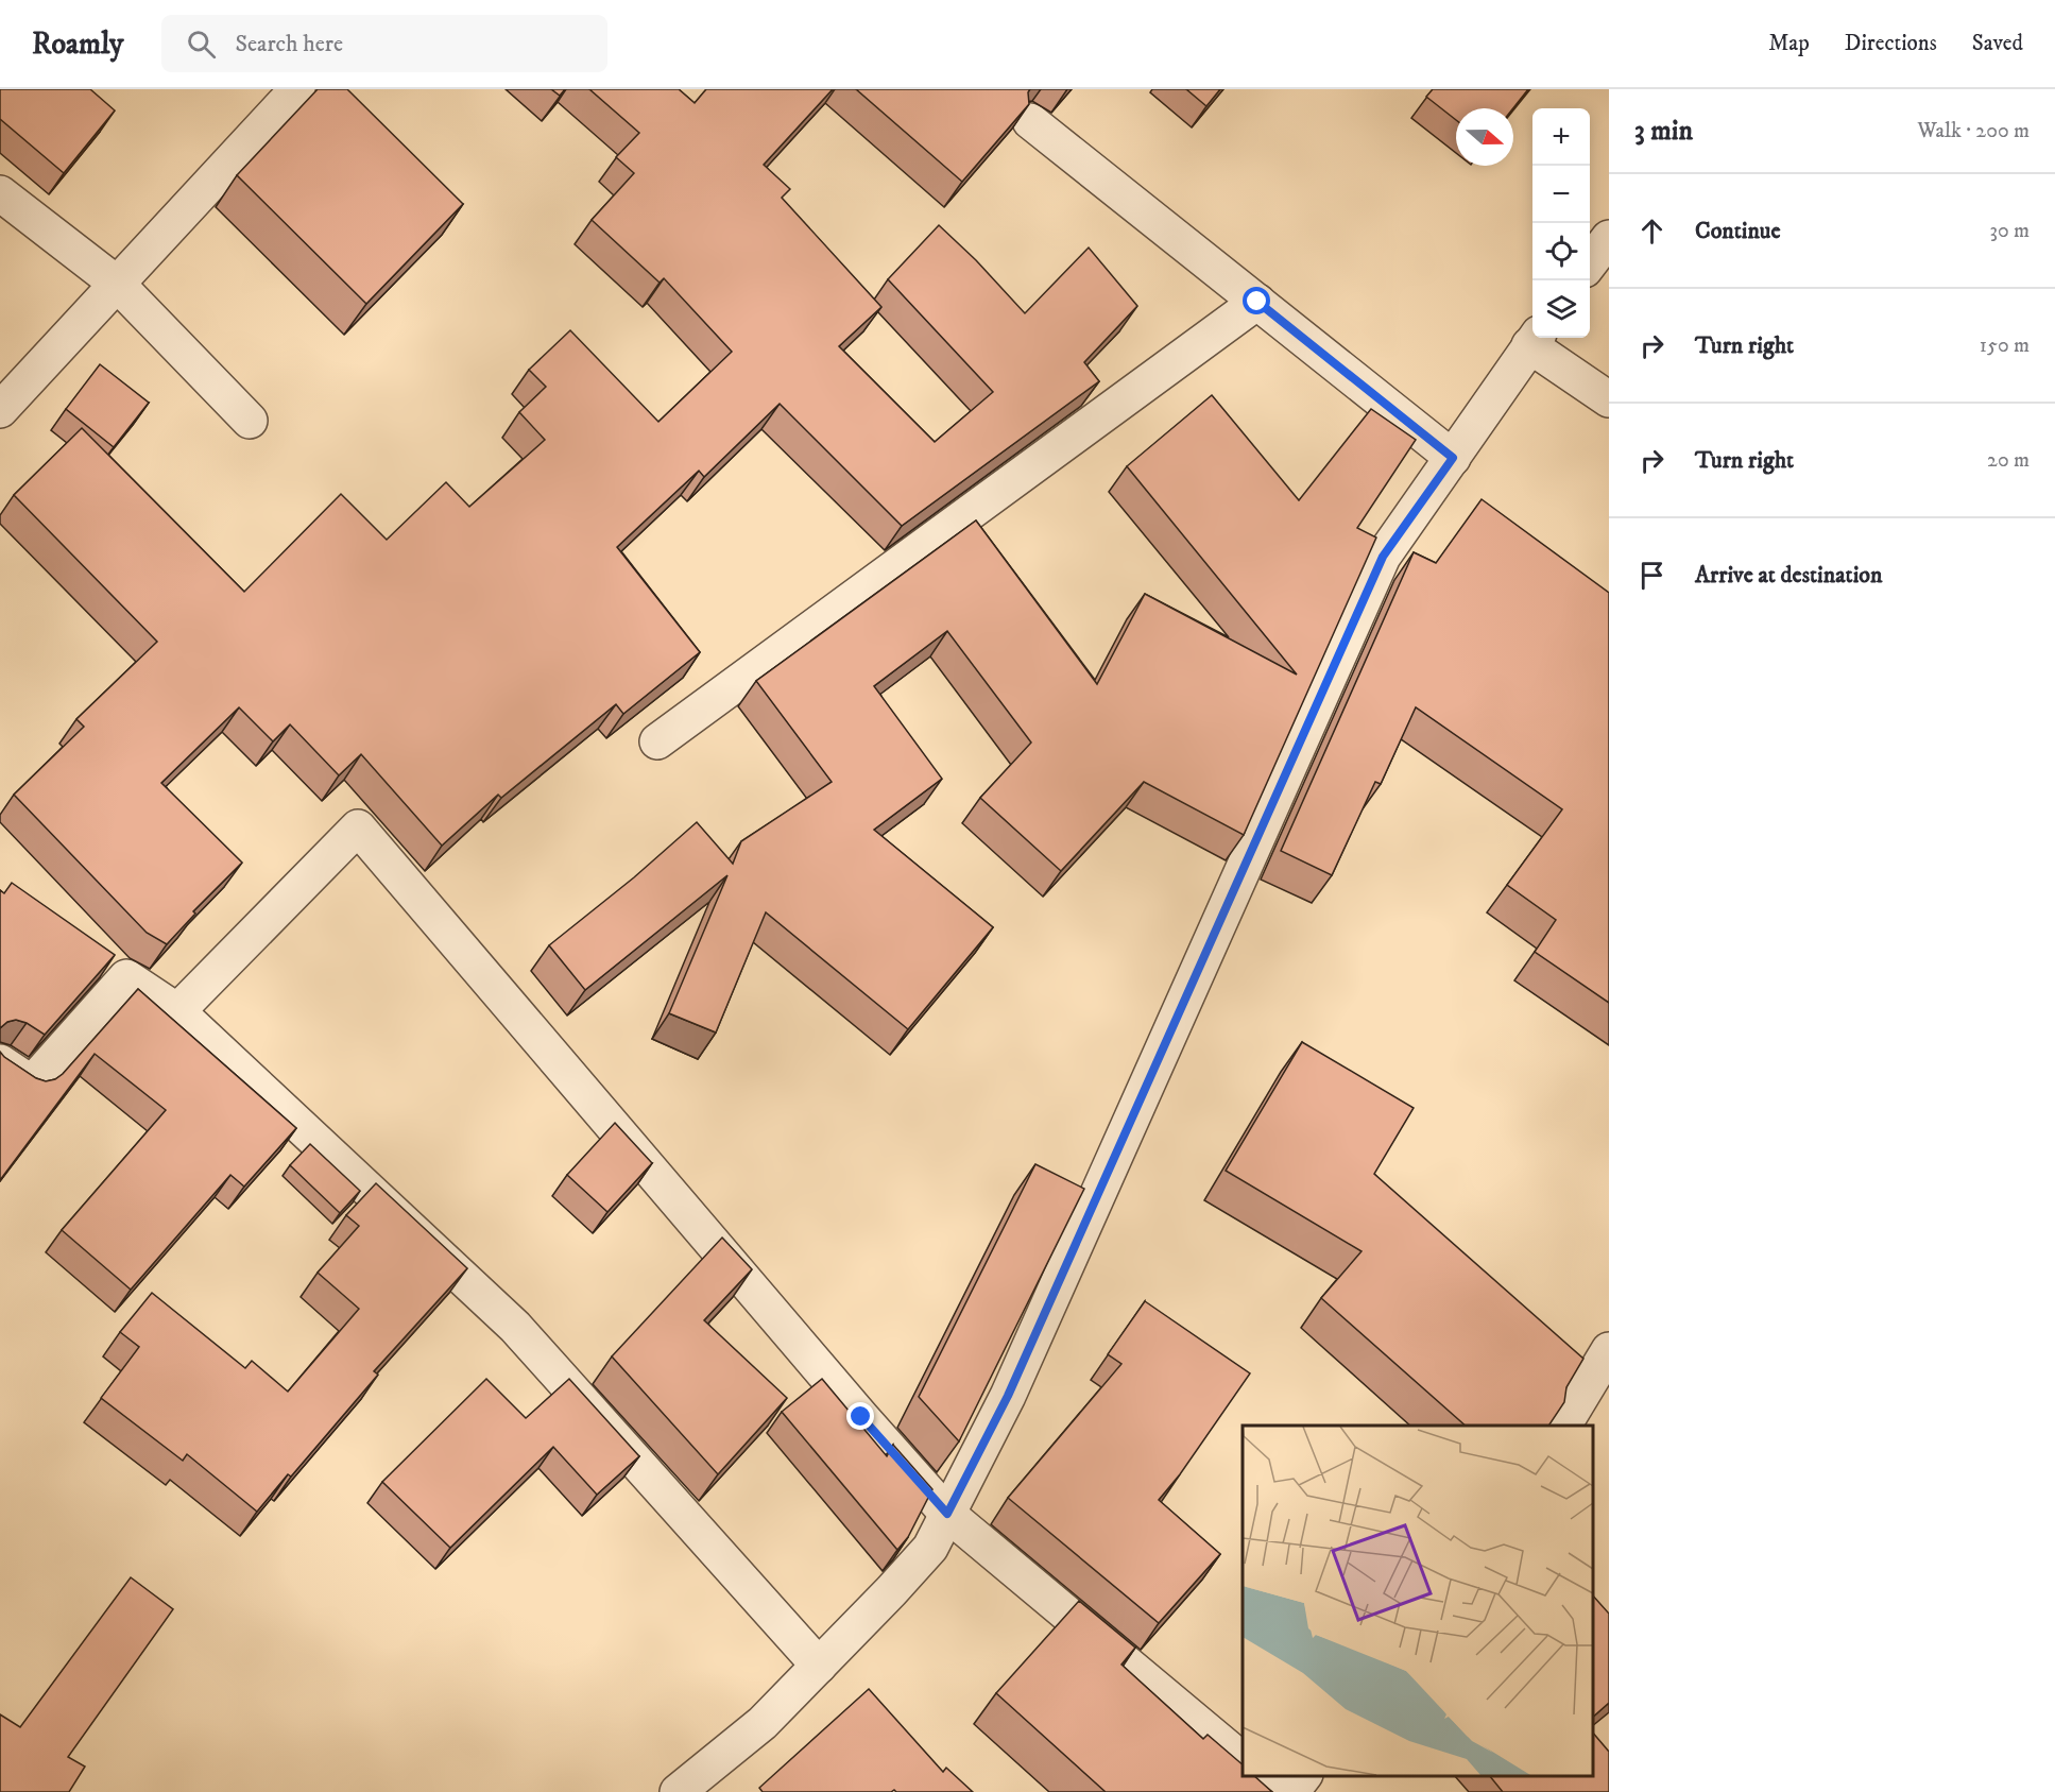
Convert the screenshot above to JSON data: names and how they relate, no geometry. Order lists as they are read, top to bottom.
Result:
{
  "north": "right",
  "page": {
    "header": "Roamly",
    "search": "Search here",
    "nav": ["Map", "Directions", "Saved"],
    "heading": ["3 min", "Walk · 200 m"],
    "map_buttons": ["+", "−"],
    "list": [
      ["Continue", "30 m"],
      ["Turn right", "150 m"],
      ["Turn right", "20 m"],
      "Arrive at destination"
    ]
  }
}
